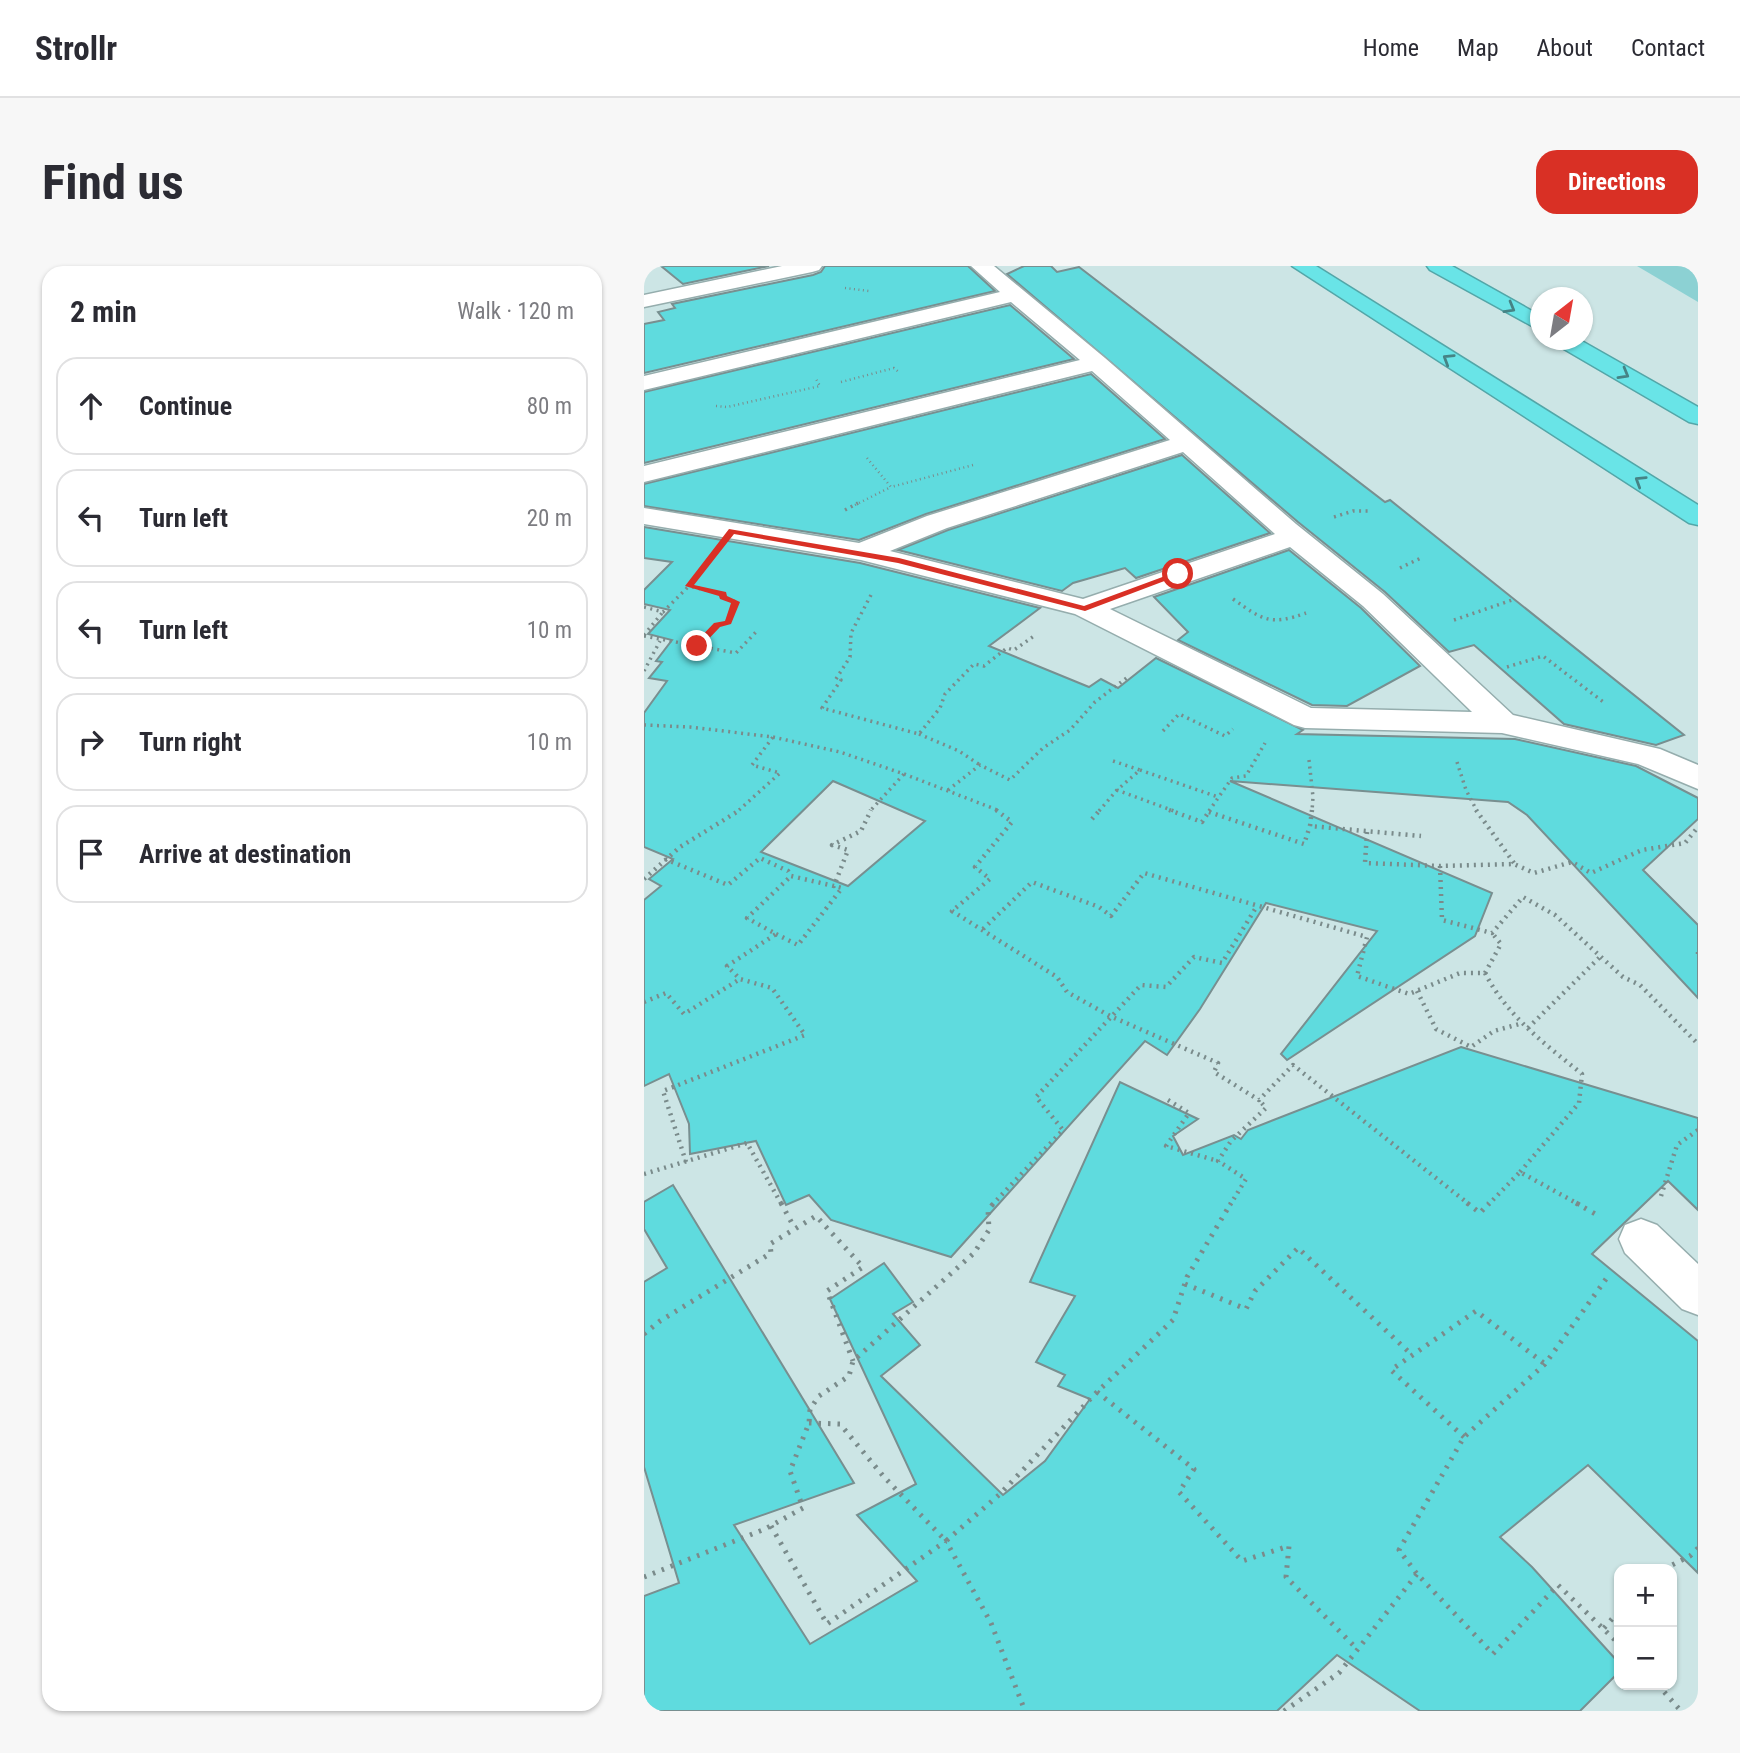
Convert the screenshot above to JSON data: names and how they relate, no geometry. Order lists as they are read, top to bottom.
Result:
{
  "north": "top right",
  "page": {
    "header": "Strollr",
    "nav": [
      "Home",
      "Map",
      "About",
      "Contact"
    ],
    "buttons": "Directions",
    "title": "Find us",
    "heading": ["2 min", "Walk · 120 m"],
    "list": [
      ["Continue", "80 m"],
      ["Turn left", "20 m"],
      ["Turn left", "10 m"],
      ["Turn right", "10 m"],
      "Arrive at destination"
    ],
    "map_buttons": ["+", "−"]
  }
}
